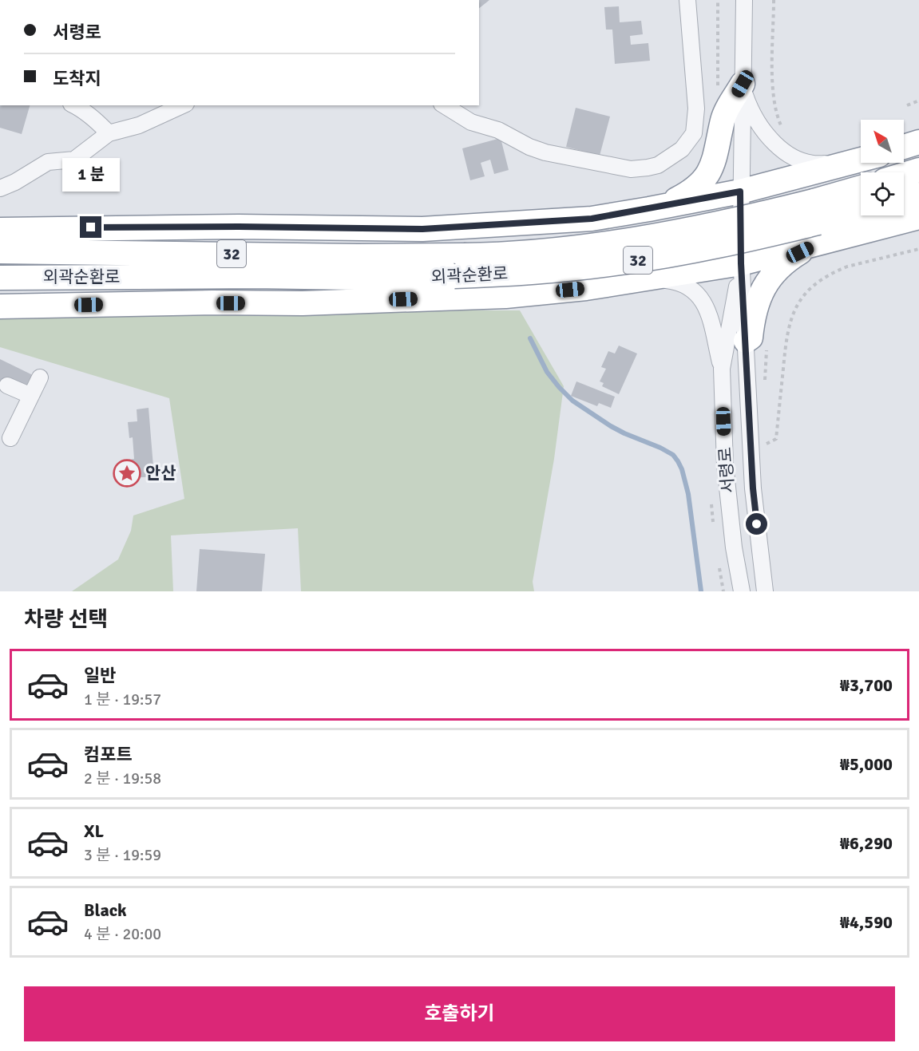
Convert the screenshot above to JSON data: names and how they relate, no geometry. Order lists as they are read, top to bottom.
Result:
{
  "streets": {
    "highway": ["32", "외곽순환로"],
    "street": ["서령로"]
  },
  "places": {
    "place": ["안산"]
  },
  "north": "top left",
  "page": {
    "banner": ["서령로", "도착지"],
    "bubble": "1 분",
    "heading": "차량 선택",
    "list": [
      {
        "name": "일반",
        "note": "1 분 · 19:57",
        "value": "₩3,700"
      },
      {
        "name": "컴포트",
        "note": "2 분 · 19:58",
        "value": "₩5,000"
      },
      {
        "name": "XL",
        "note": "3 분 · 19:59",
        "value": "₩6,290"
      },
      {
        "name": "Black",
        "note": "4 분 · 20:00",
        "value": "₩4,590"
      }
    ],
    "buttons": "호출하기"
  }
}
